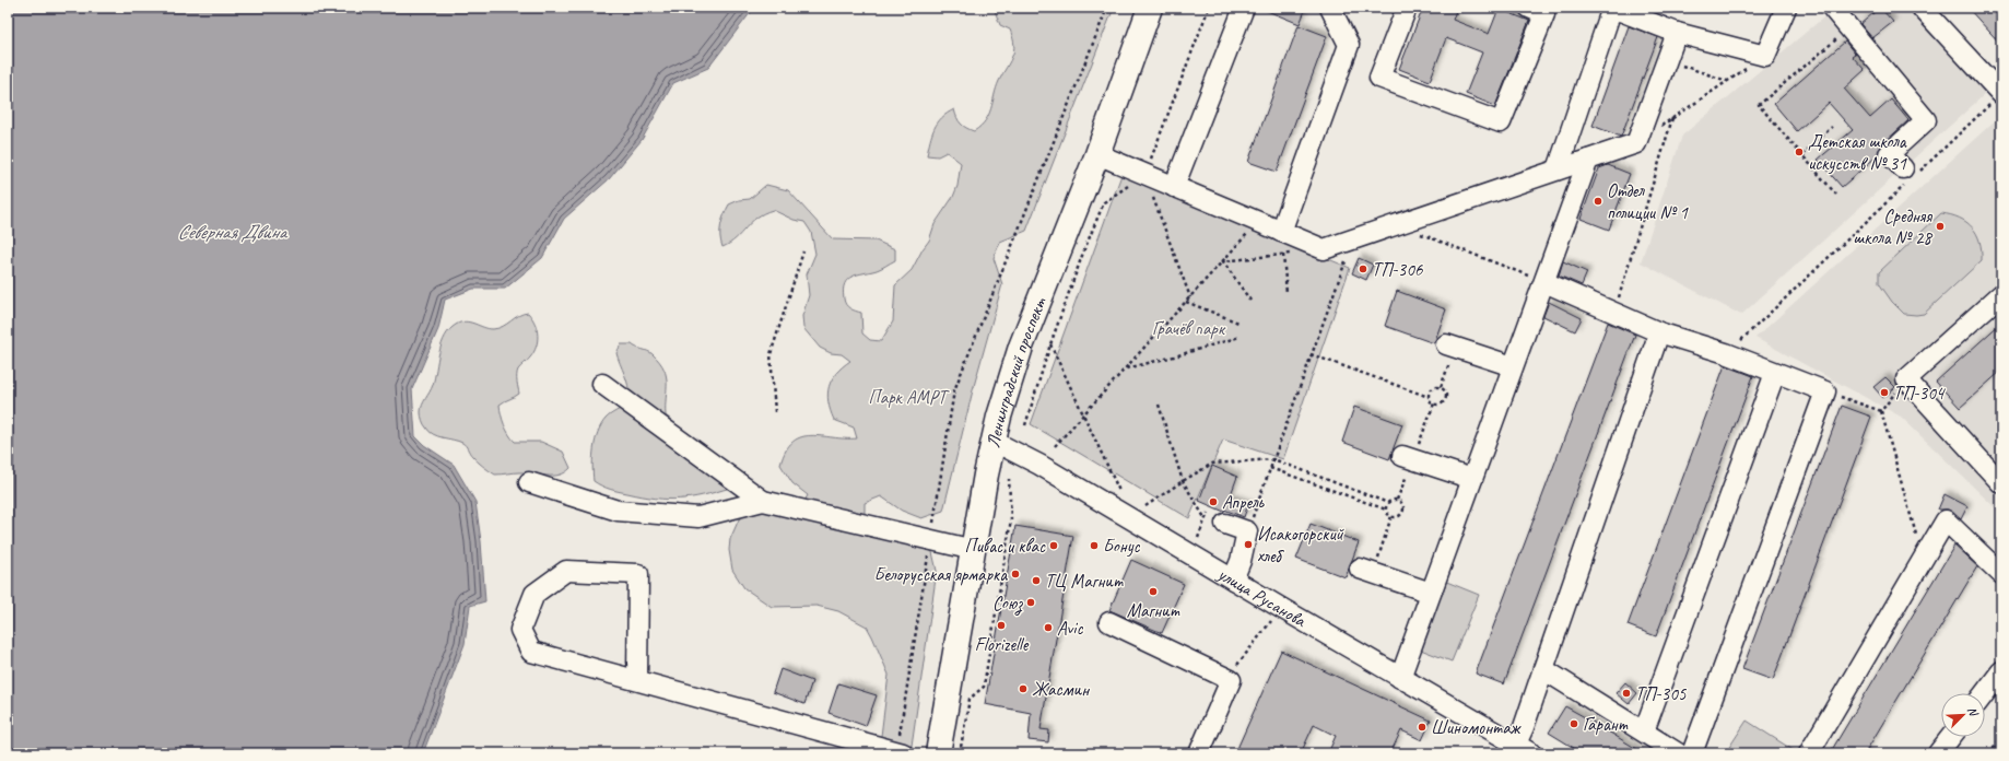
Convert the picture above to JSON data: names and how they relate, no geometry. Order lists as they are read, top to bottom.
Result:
{
  "streets": {
    "main road": ["Ленинградский проспект"],
    "street": ["улица Русанова"]
  },
  "crossings": [
    ["Ленинградский проспект", "улица Русанова"]
  ],
  "water": ["Северная Двина"],
  "parks": ["Грачёв парк", "Парк АМРТ"],
  "places": [
    "Детская школа искусств № 31",
    "Отдел полиции № 1",
    "Средняя школа № 28",
    "ТП-306",
    "ТП-304",
    "Апрель",
    "Исакогорский хлеб",
    "Пивас и квас",
    "Бонус",
    "Белорусская ярмарка",
    "ТЦ Магнит",
    "Магнит",
    "Союз",
    "Florizelle",
    "Avic",
    "Жасмин",
    "ТП-305",
    "Гарант",
    "Шиномонтаж"
  ],
  "north": "top right"
}
